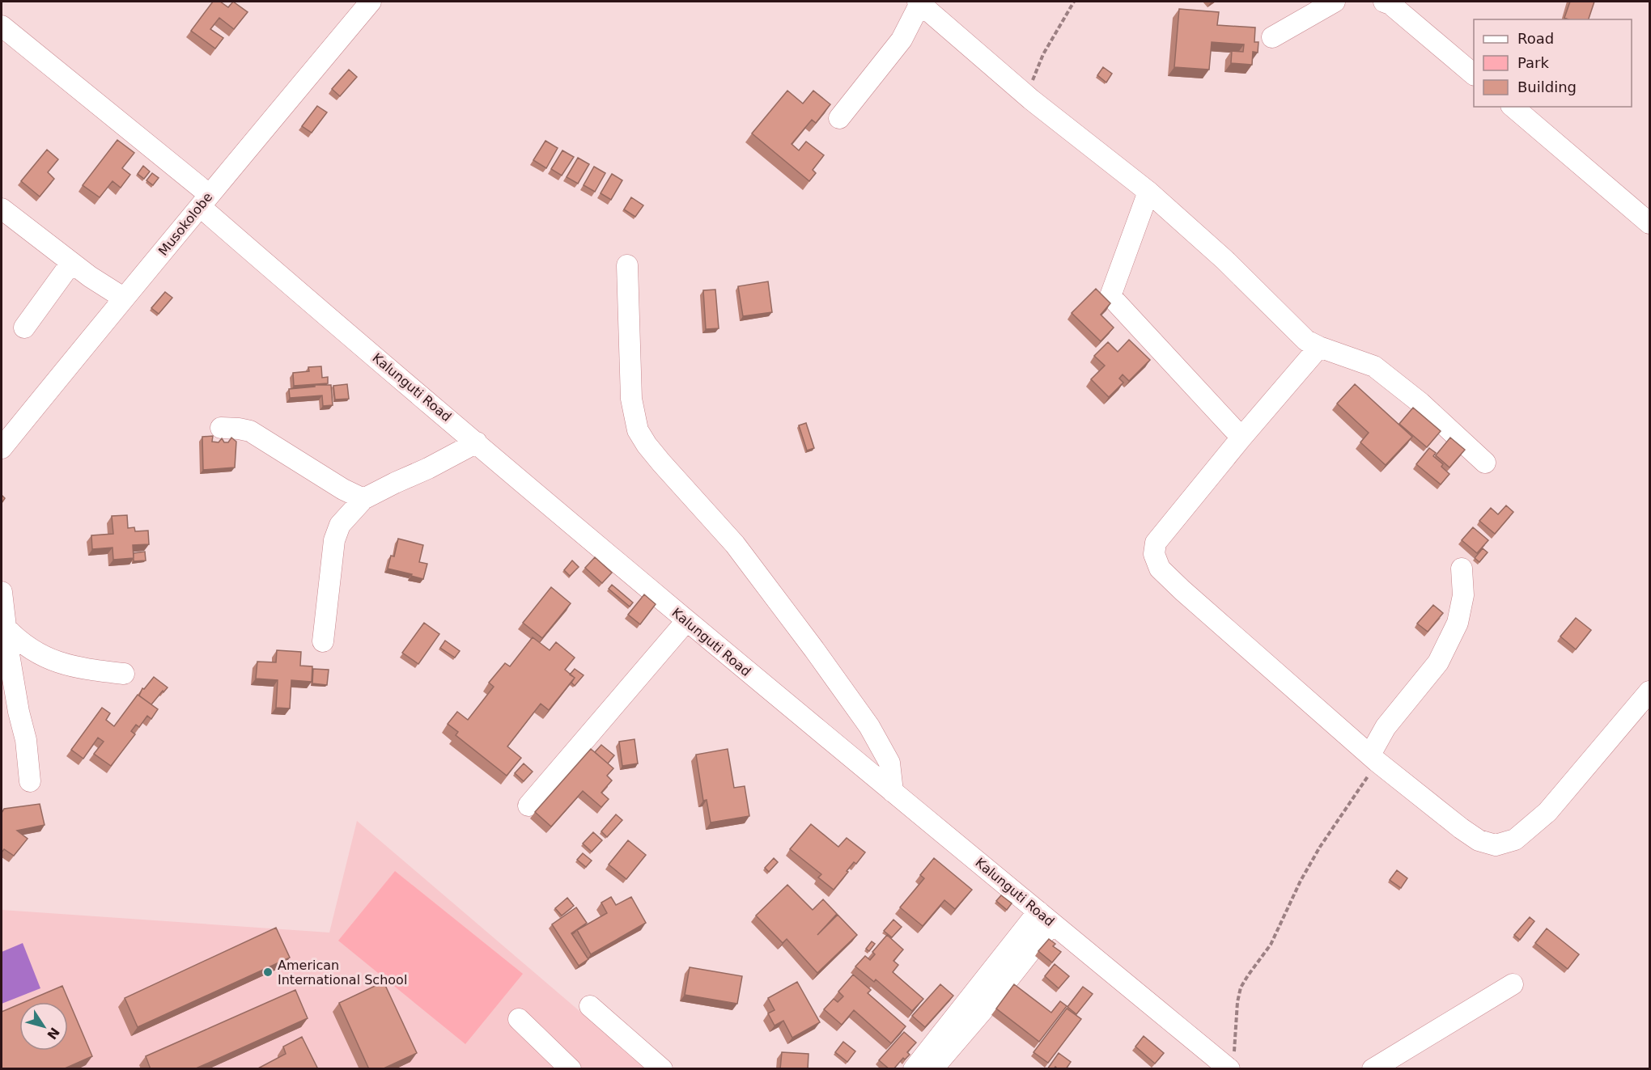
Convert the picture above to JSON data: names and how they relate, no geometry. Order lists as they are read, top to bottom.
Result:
{
  "streets": {
    "street": ["Musokolobe", "Kalunguti Road"]
  },
  "crossings": [
    ["Musokolobe", "Kalunguti Road"]
  ],
  "places": ["American International School"],
  "legend": ["Road", "Park", "Building"],
  "north": "bottom right"
}
